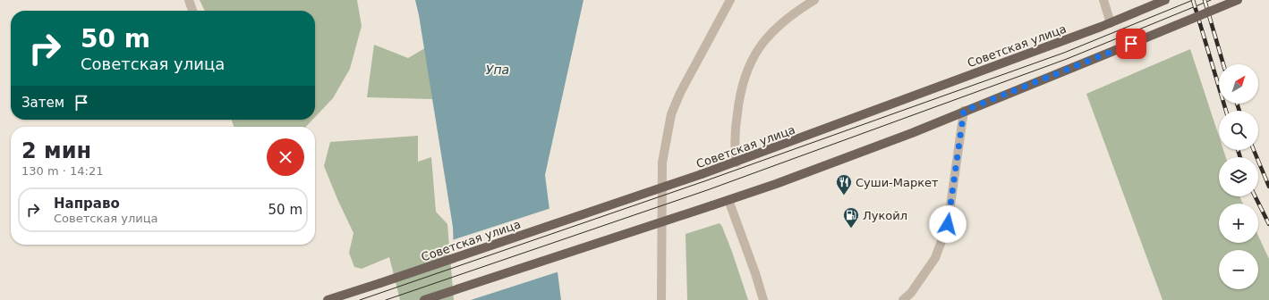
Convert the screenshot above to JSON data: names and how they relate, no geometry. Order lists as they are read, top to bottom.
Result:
{
  "streets": {
    "main road": ["Советская улица"]
  },
  "water": ["Упа"],
  "places": {
    "restaurant": ["Суши-Маркет"],
    "fuel station": ["Лукойл"]
  },
  "north": "top right",
  "page": {
    "turn": ["50 m", "Советская улица"],
    "map_buttons": ["+", "−"],
    "then": "Затем",
    "heading": ["2 мин", "130 m · 14:21"],
    "list": [
      {
        "name": "Направо",
        "note": "Советская улица",
        "value": "50 m"
      }
    ]
  }
}
